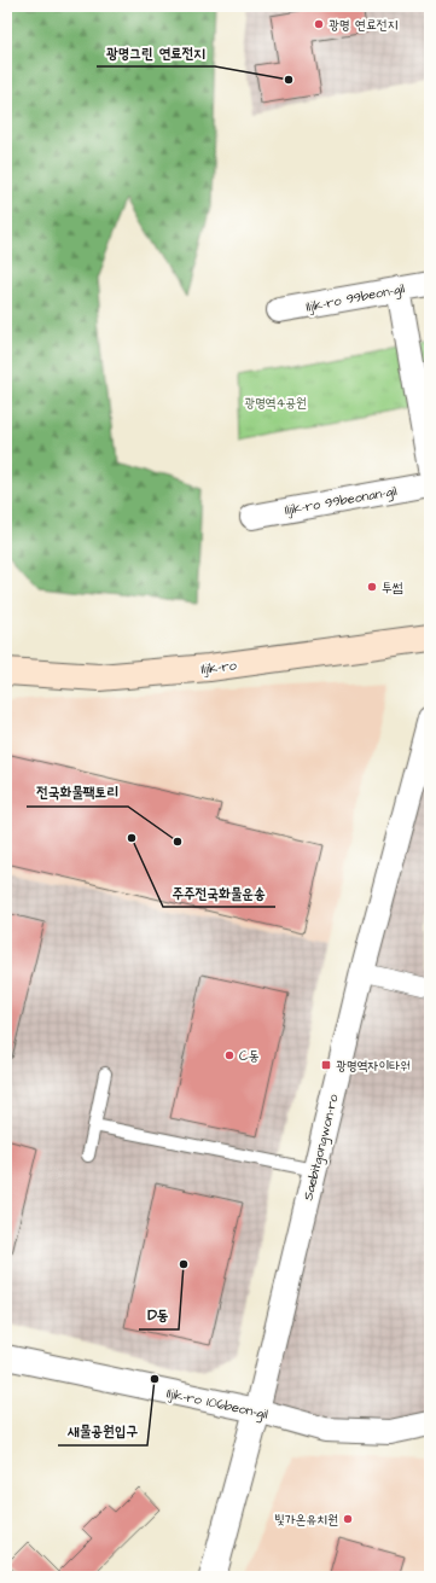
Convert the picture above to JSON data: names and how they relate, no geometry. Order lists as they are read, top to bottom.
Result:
{
  "streets": {
    "main road": ["Iljik-ro"],
    "street": [
      "Iljik-ro 99beon-gil",
      "Iljik-ro 99beonan-gil",
      "Saebitgongwon-ro",
      "Iljik-ro 106beon-gil"
    ]
  },
  "crossings": [
    ["Saebitgongwon-ro", "Iljik-ro 106beon-gil"]
  ],
  "parks": ["광명역4공원"],
  "places": {
    "other": [
      "광명 연료전지",
      "광명그린 연료전지",
      "투썸",
      "주주전국화물운송",
      "전국화물팩토리",
      "C동",
      "D동",
      "새물공원입구",
      "빛가온유치원"
    ],
    "transit": ["광명역자이타워"]
  }
}
